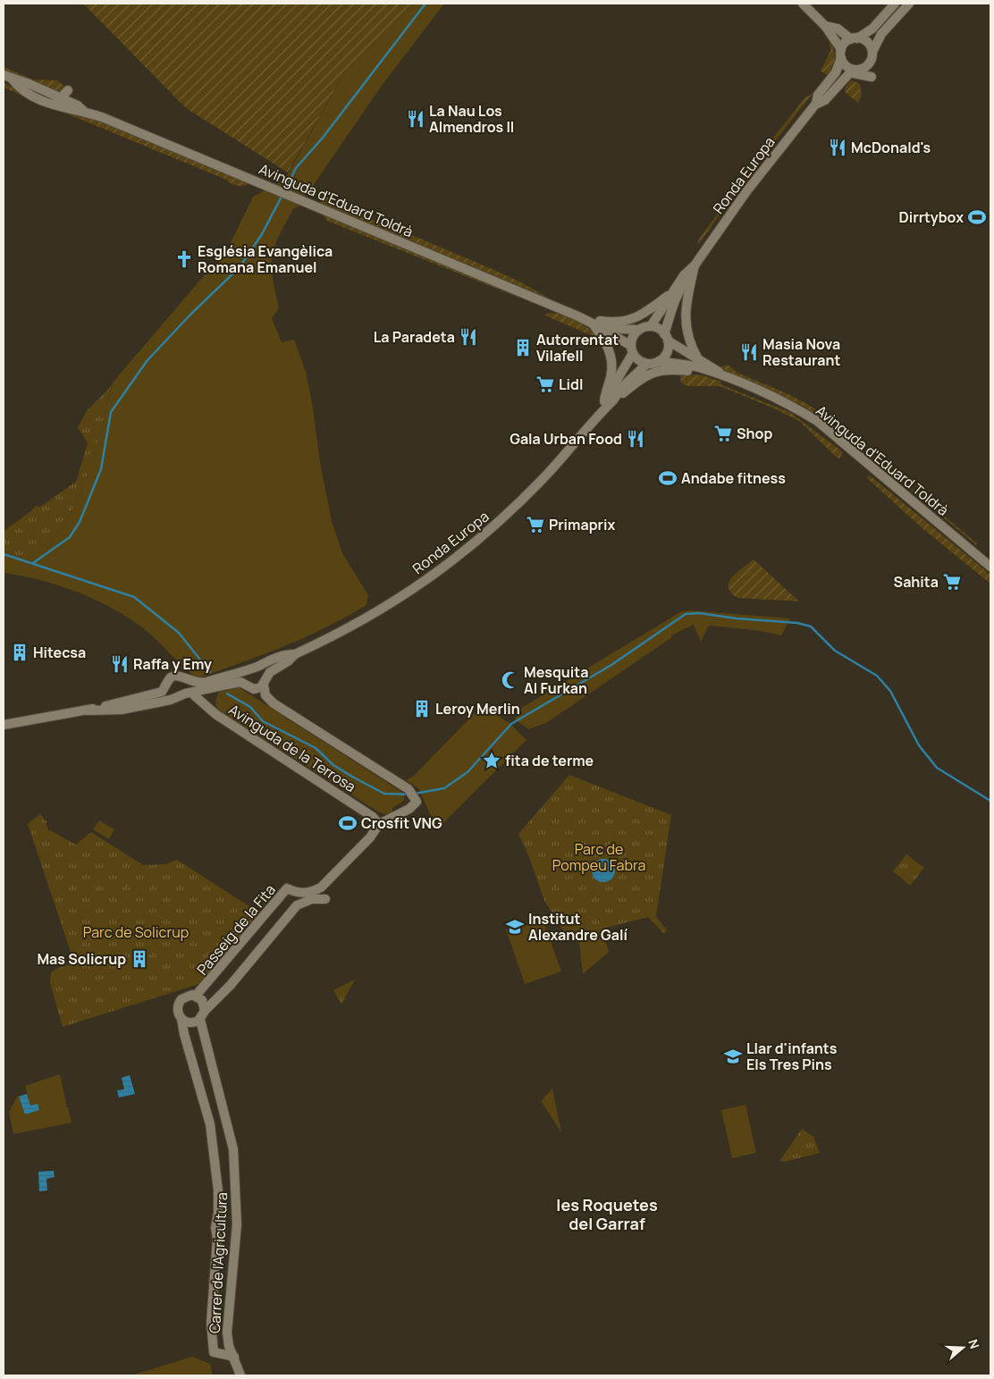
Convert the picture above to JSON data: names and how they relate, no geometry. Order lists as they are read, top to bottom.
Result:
{
  "streets": {
    "street": [
      "Ronda Europa",
      "Avinguda d'Eduard Toldrà",
      "Avinguda de la Terrosa",
      "Passeig de la Fita",
      "Carrer de l'Agricultura"
    ]
  },
  "crossings": [
    ["Ronda Europa", "Avinguda d'Eduard Toldrà"],
    ["Ronda Europa", "Avinguda de la Terrosa"],
    ["Avinguda de la Terrosa", "Passeig de la Fita"],
    ["Passeig de la Fita", "Carrer de l'Agricultura"]
  ],
  "districts": ["les Roquetes del Garraf"],
  "parks": ["Parc de Pompeu Fabra", "Parc de Solicrup"],
  "places": {
    "restaurant": [
      "La Nau Los Almendros II",
      "McDonald's",
      "La Paradeta",
      "Masia Nova Restaurant",
      "Gala Urban Food",
      "Raffa y Emy"
    ],
    "sports": ["Dirrtybox", "Andabe fitness", "Crosfit VNG"],
    "church": ["Església Evangèlica Romana Emanuel"],
    "building": [
      "Autorrentat Vilafell",
      "Hitecsa",
      "Leroy Merlin",
      "Mas Solicrup"
    ],
    "supermarket": [
      "Lidl",
      "Shop",
      "Primaprix",
      "Sahita"
    ],
    "mosque": ["Mesquita Al Furkan"],
    "place": ["fita de terme"],
    "school or university": ["Institut Alexandre Galí", "Llar d'infants Els Tres Pins"]
  },
  "north": "right"
}
